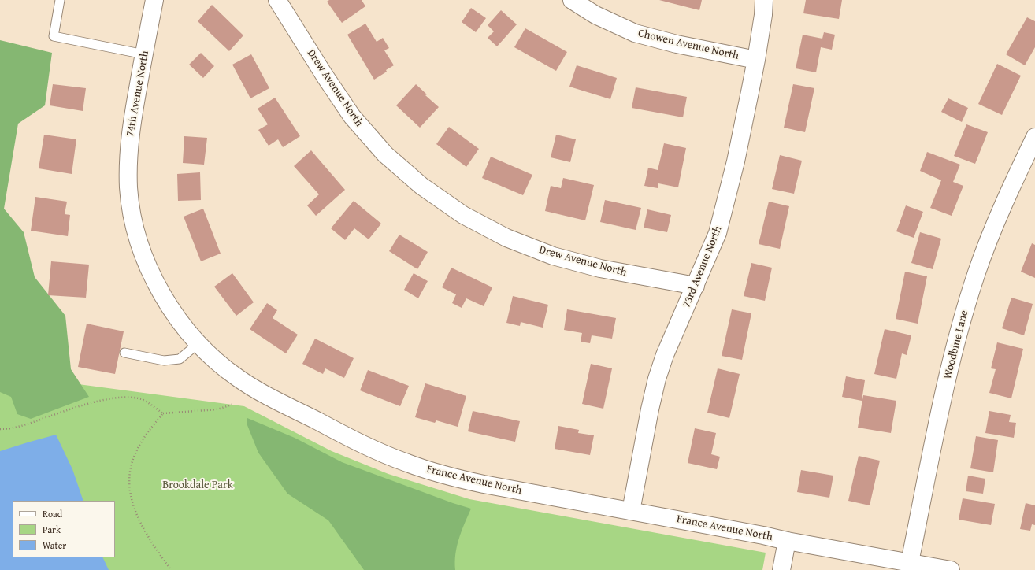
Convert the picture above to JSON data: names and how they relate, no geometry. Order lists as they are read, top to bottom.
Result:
{
  "streets": {
    "street": [
      "Chowen Avenue North",
      "Drew Avenue North",
      "74th Avenue North",
      "73rd Avenue North",
      "Woodbine Lane",
      "France Avenue North"
    ]
  },
  "crossings": [
    ["Chowen Avenue North", "73rd Avenue North"],
    ["Drew Avenue North", "73rd Avenue North"],
    ["74th Avenue North", "France Avenue North"],
    ["73rd Avenue North", "France Avenue North"],
    ["Woodbine Lane", "France Avenue North"]
  ],
  "parks": ["Brookdale Park"],
  "legend": ["Road", "Park", "Water"]
}
